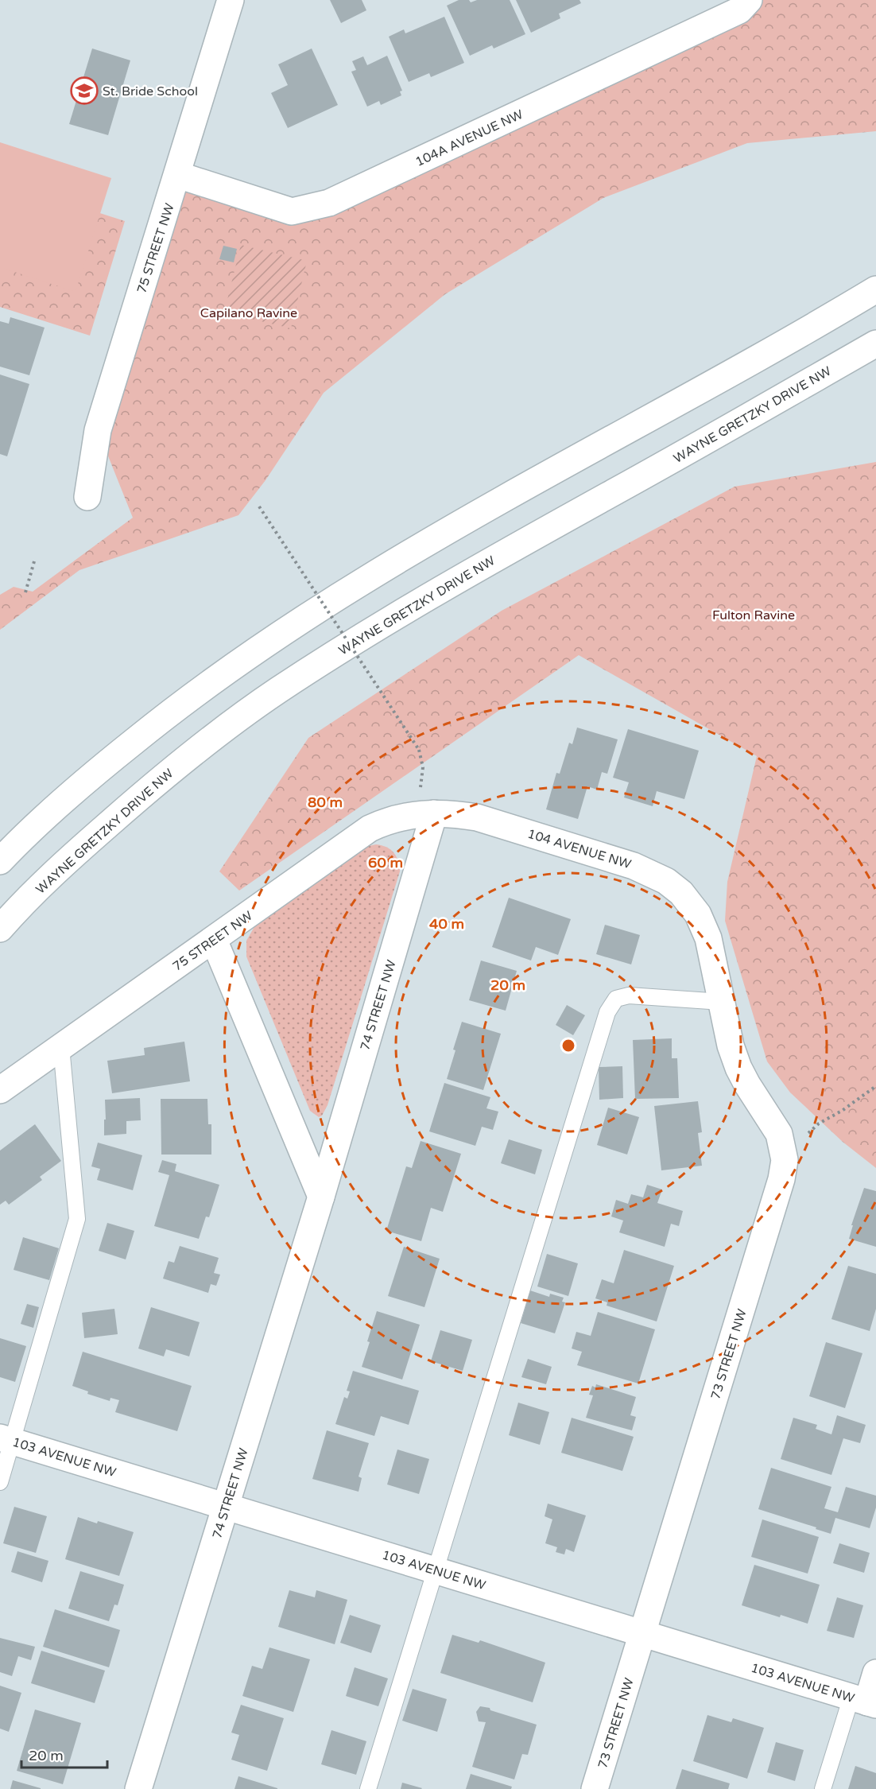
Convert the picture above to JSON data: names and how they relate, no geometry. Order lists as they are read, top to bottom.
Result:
{
  "streets": {
    "street": [
      "104A AVENUE NW",
      "75 STREET NW",
      "WAYNE GRETZKY DRIVE NW",
      "104 AVENUE NW",
      "74 STREET NW",
      "73 STREET NW",
      "103 AVENUE NW"
    ]
  },
  "crossings": [
    ["104A AVENUE NW", "75 STREET NW"],
    ["75 STREET NW", "104 AVENUE NW"],
    ["75 STREET NW", "74 STREET NW"],
    ["104 AVENUE NW", "74 STREET NW"],
    ["104 AVENUE NW", "73 STREET NW"],
    ["74 STREET NW", "103 AVENUE NW"],
    ["73 STREET NW", "103 AVENUE NW"]
  ],
  "parks": ["Capilano Ravine", "Fulton Ravine"],
  "places": {
    "school or university": ["St. Bride School"]
  },
  "scale_bar": "20 m",
  "rings": [
    "80 m",
    "60 m",
    "40 m",
    "20 m"
  ]
}
